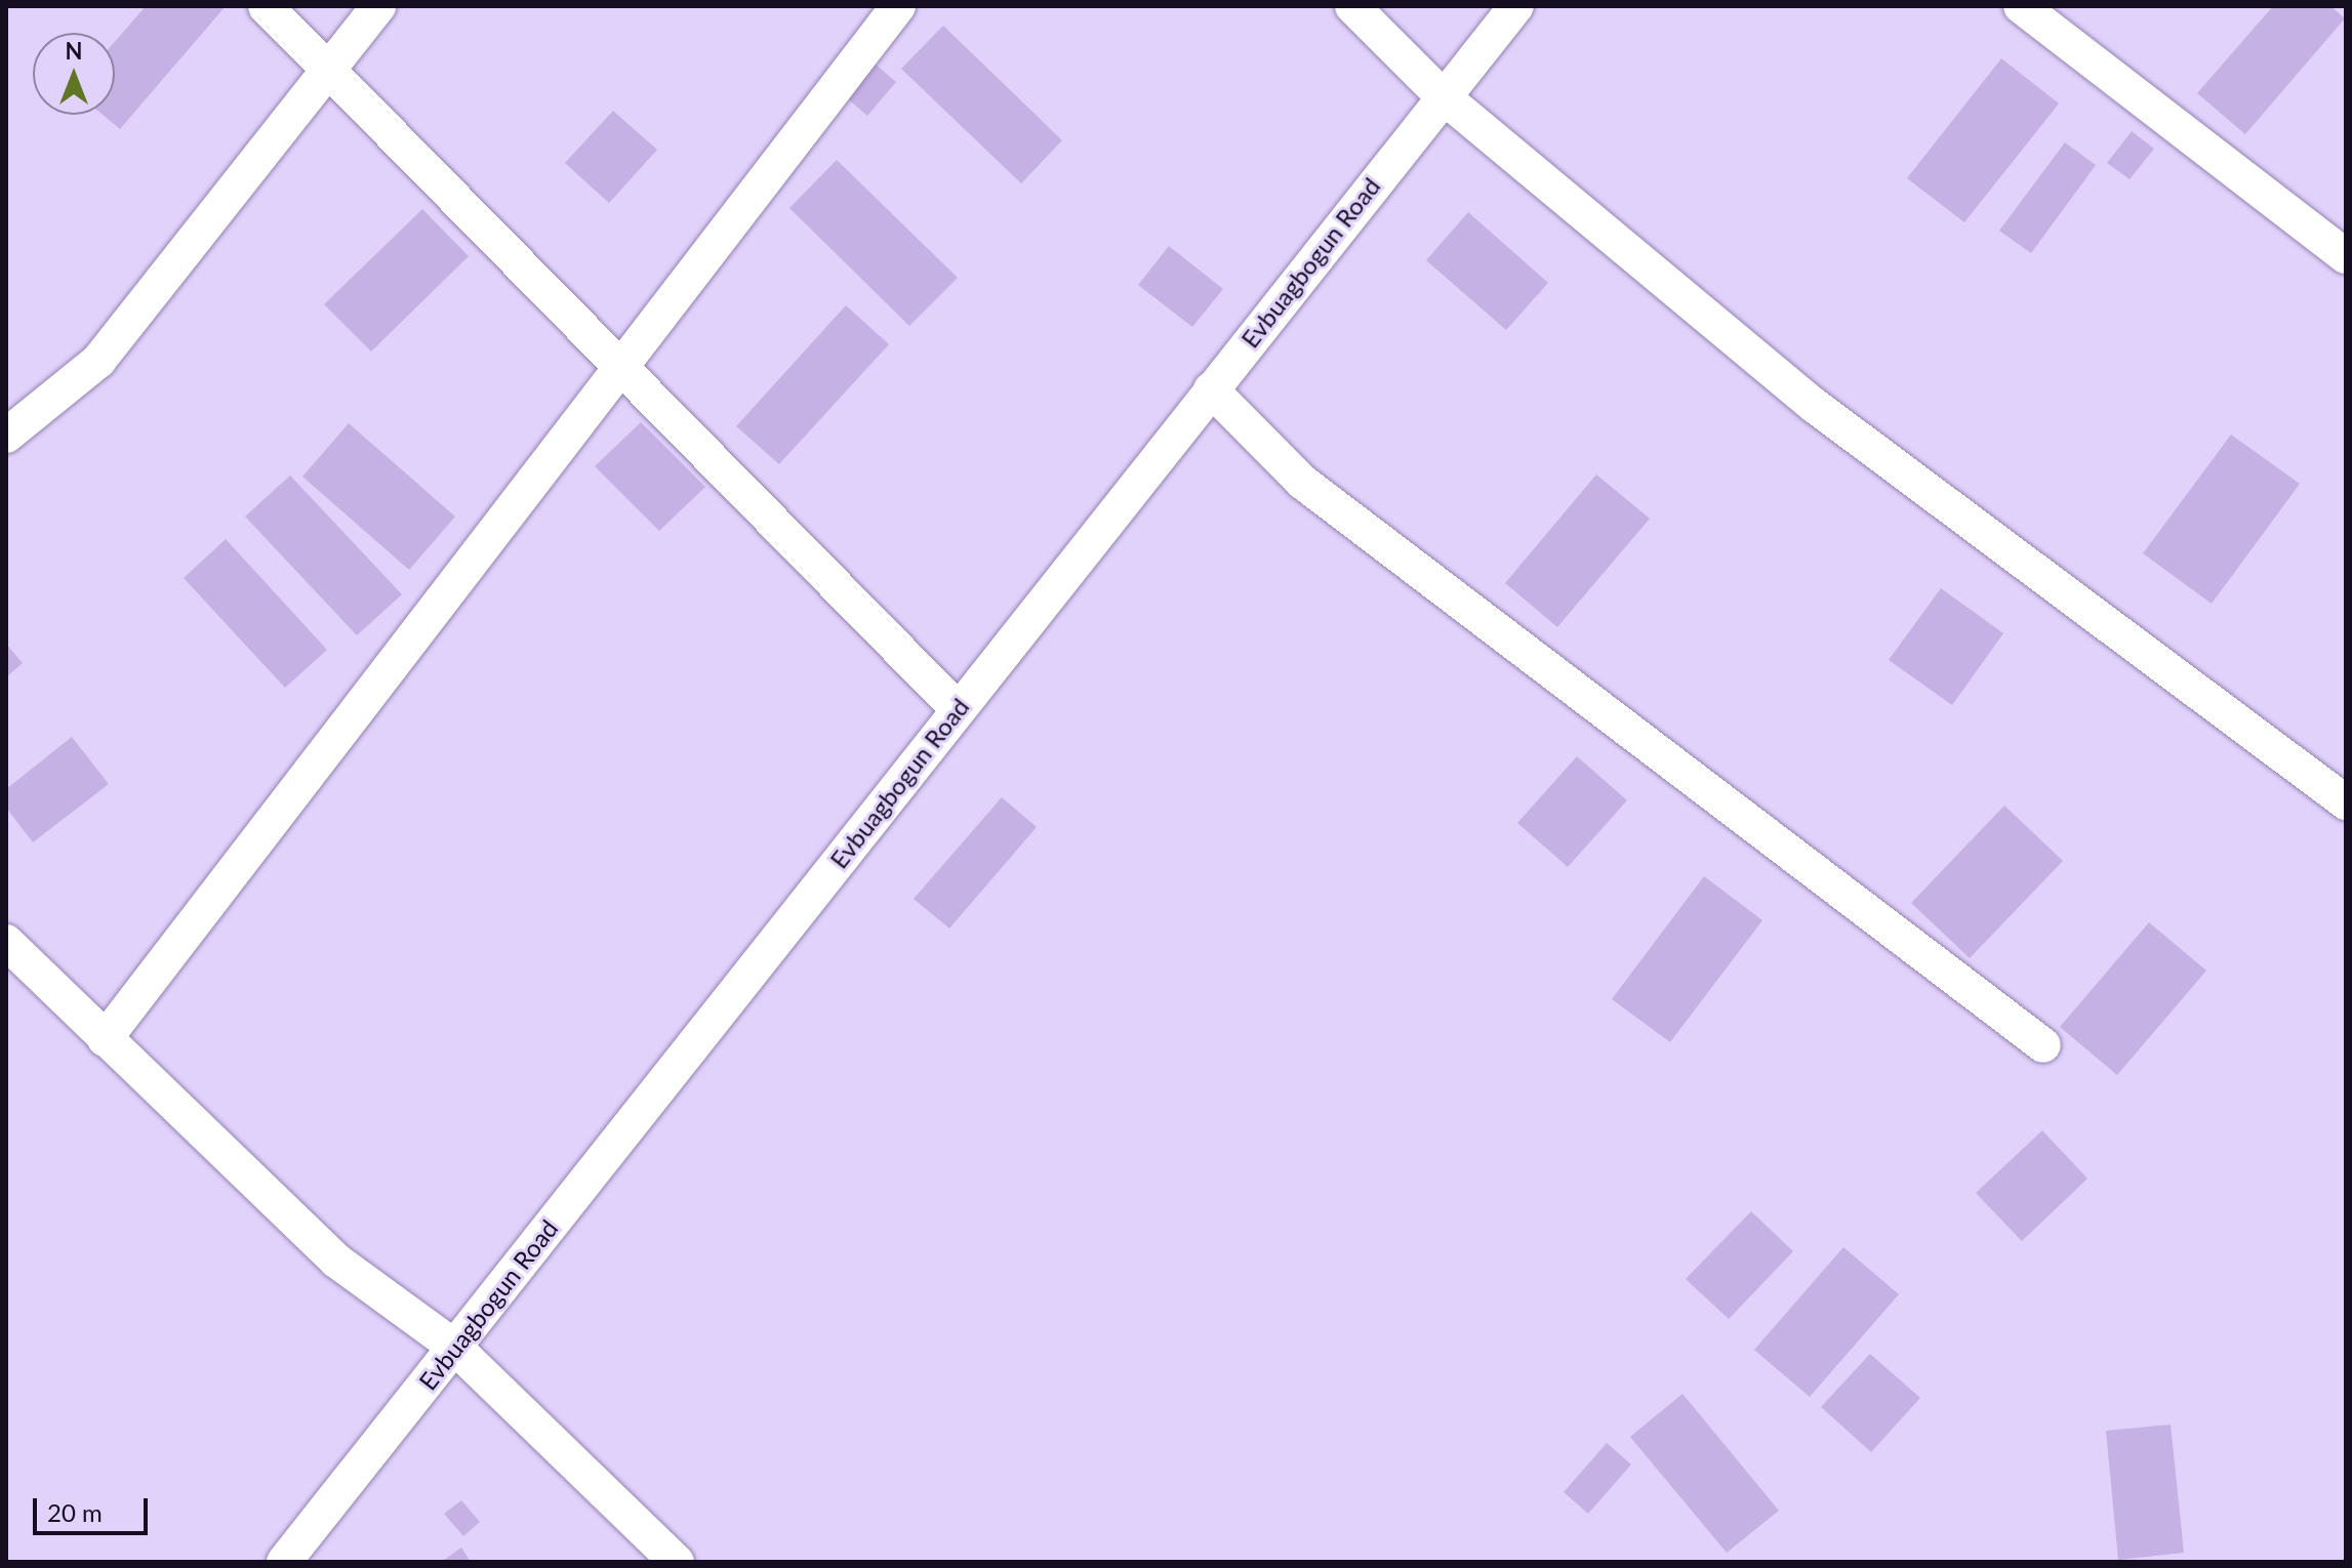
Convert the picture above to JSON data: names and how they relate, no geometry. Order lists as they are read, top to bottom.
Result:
{
  "streets": {
    "street": ["Evbuagbogun Road"]
  },
  "scale_bar": "20 m",
  "north": "top"
}
